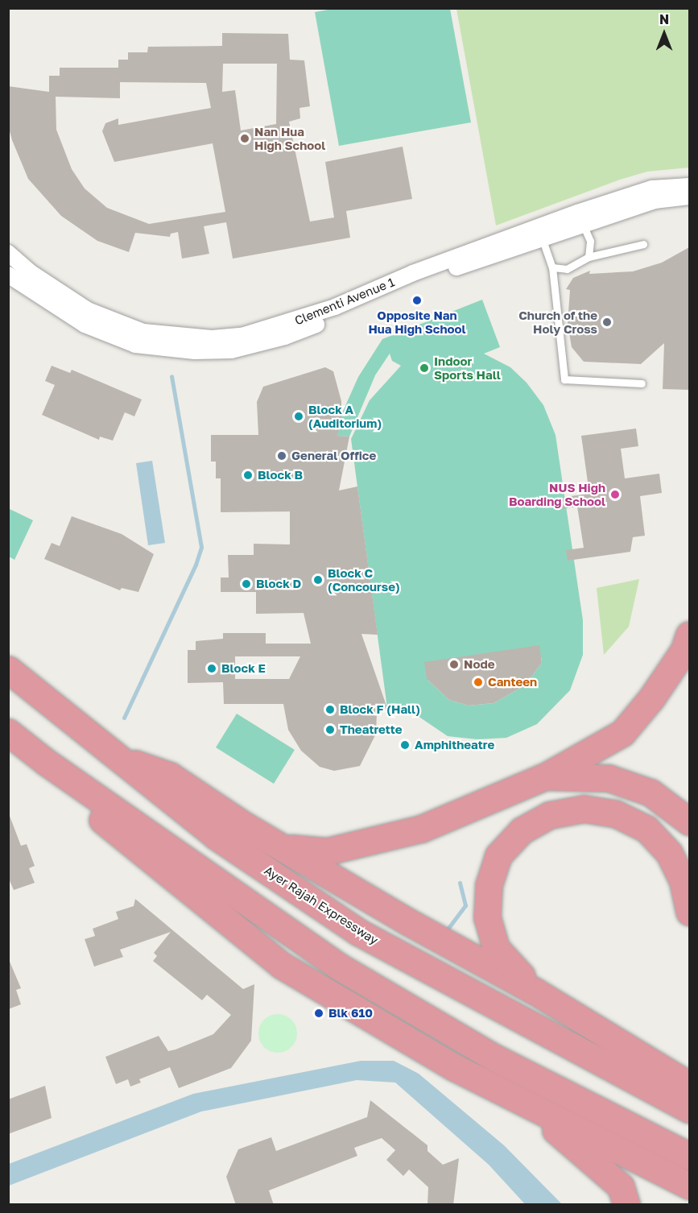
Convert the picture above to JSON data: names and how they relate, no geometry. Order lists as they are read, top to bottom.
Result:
{
  "streets": {
    "highway": ["Ayer Rajah Expressway"],
    "street": ["Clementi Avenue 1"]
  },
  "places": [
    "Nan Hua High School",
    "Opposite Nan Hua High School",
    "Church of the Holy Cross",
    "Indoor Sports Hall",
    "Block A (Auditorium)",
    "General Office",
    "Block B",
    "NUS High Boarding School",
    "Block C (Concourse)",
    "Block D",
    "Node",
    "Block E",
    "Canteen",
    "Block F (Hall)",
    "Theatrette",
    "Amphitheatre",
    "Blk 610"
  ],
  "north": "top"
}
